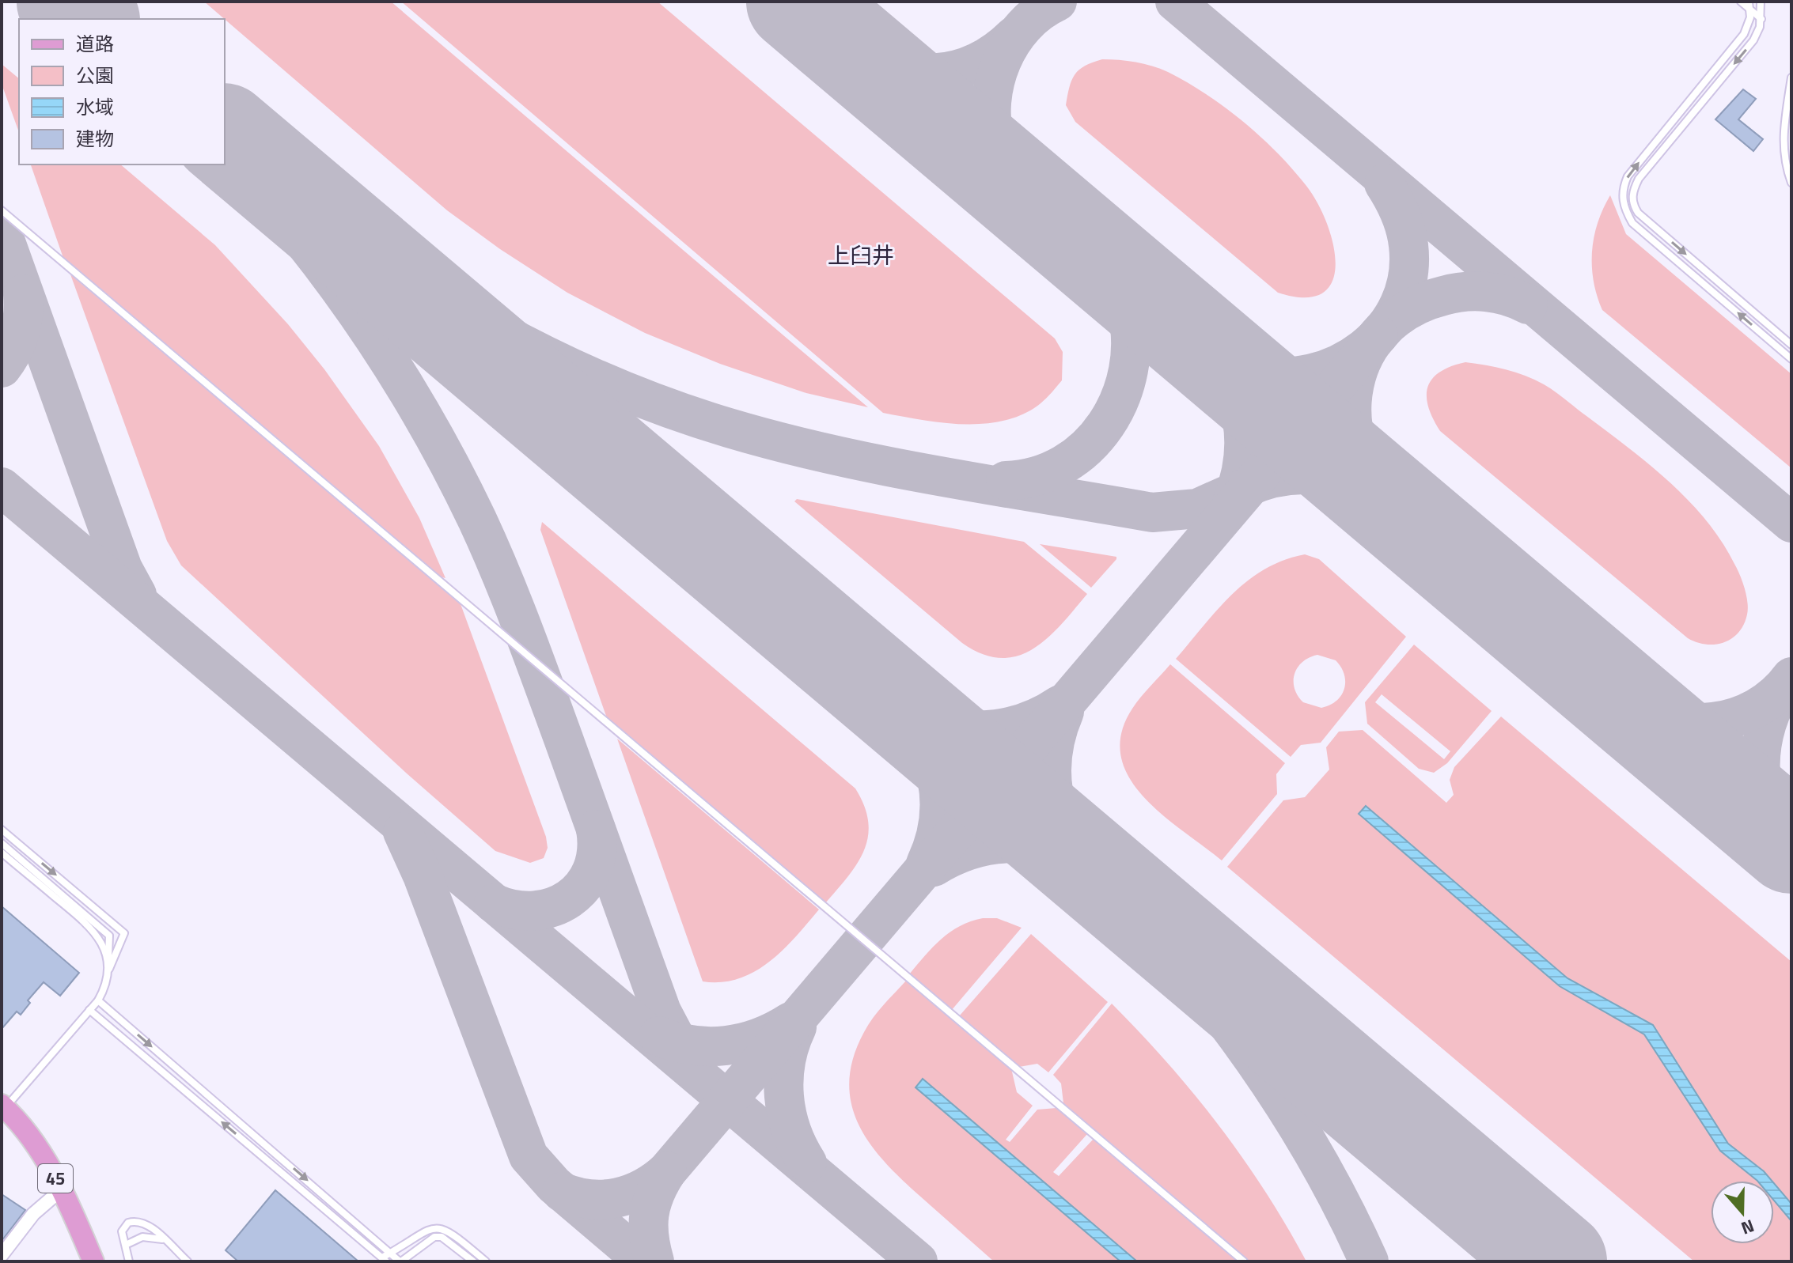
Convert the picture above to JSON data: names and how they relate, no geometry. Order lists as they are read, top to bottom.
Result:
{
  "streets": {
    "main road": ["45"]
  },
  "districts": ["上臼井"],
  "legend": [
    "道路",
    "公園",
    "水域",
    "建物"
  ],
  "north": "bottom"
}
